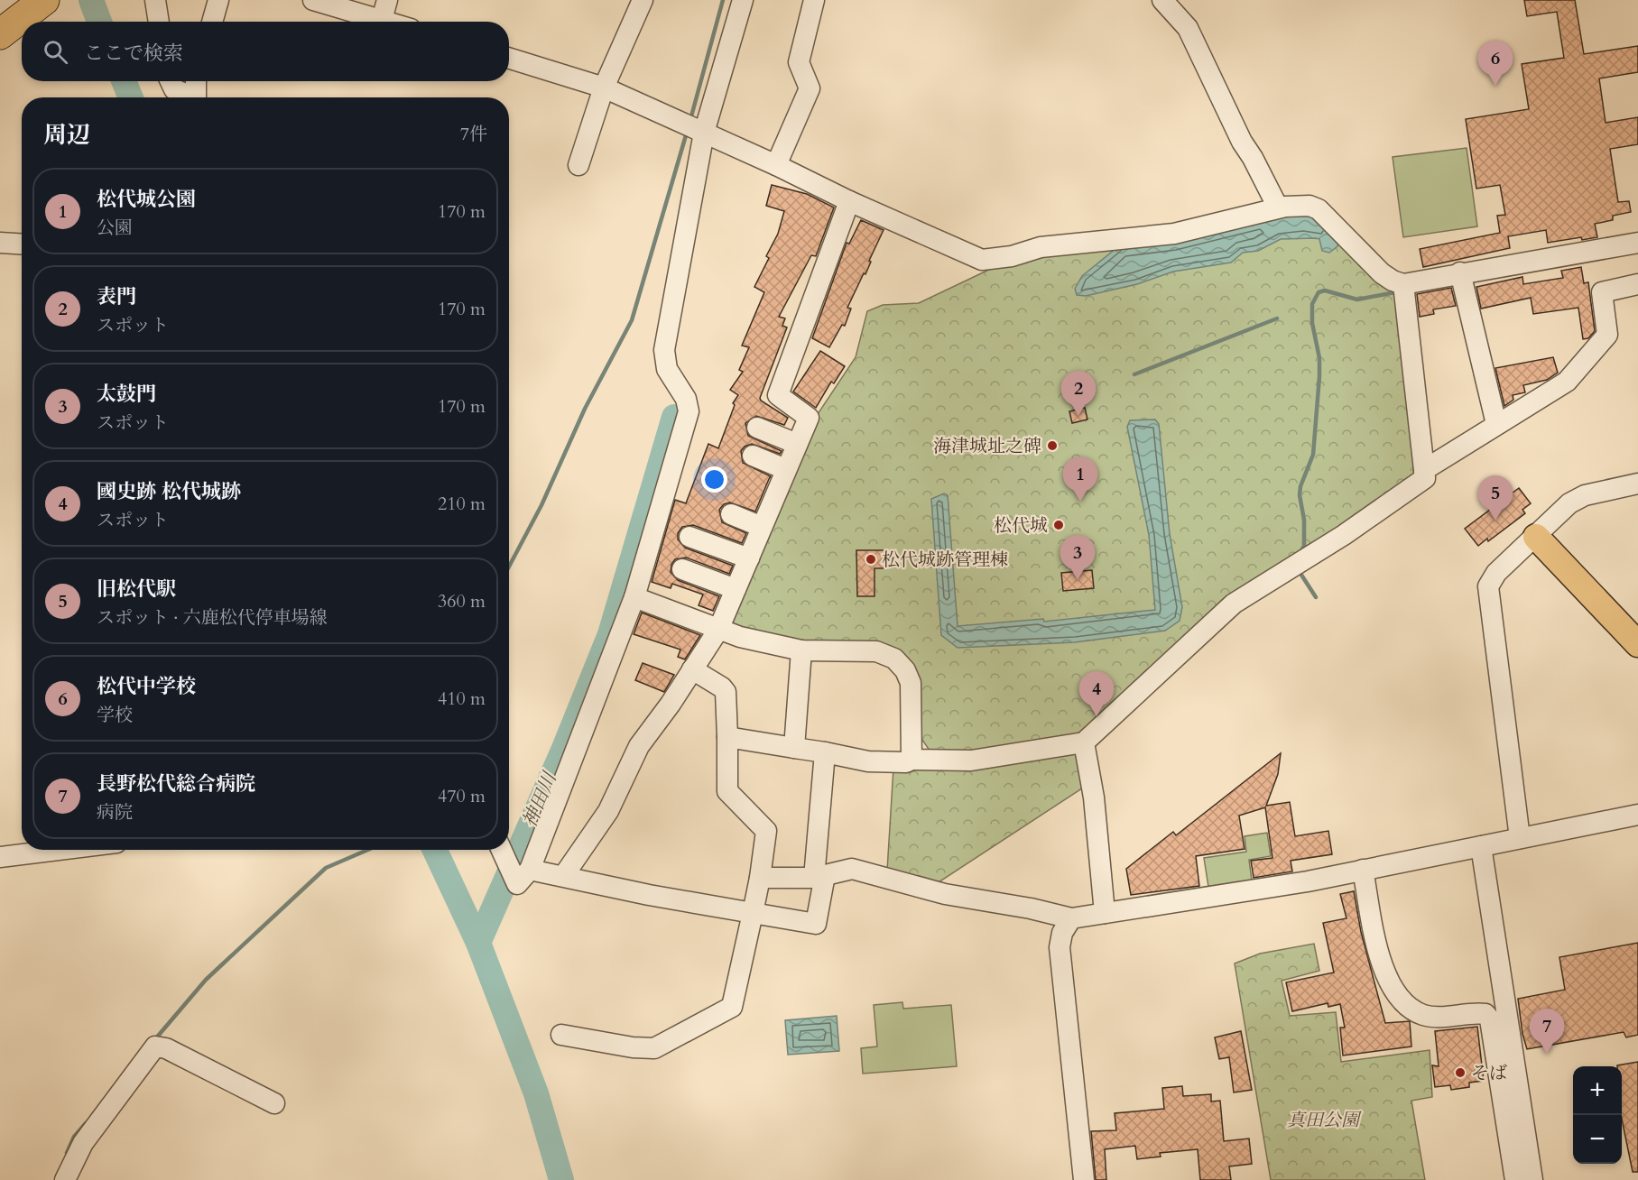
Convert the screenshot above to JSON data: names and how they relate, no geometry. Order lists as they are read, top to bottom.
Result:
{
  "water": ["神田川"],
  "parks": ["真田公園"],
  "places": [
    "海津城址之碑",
    "松代城",
    "松代城跡管理棟",
    "そば"
  ],
  "page": {
    "search": "ここで検索",
    "pins": [
      "6",
      "2",
      "1",
      "5",
      "3",
      "4",
      "7"
    ],
    "heading": ["周辺", "7件"],
    "list": [
      {
        "mark": "1",
        "name": "松代城公園",
        "note": "公園",
        "value": "170 m"
      },
      {
        "mark": "2",
        "name": "表門",
        "note": "スポット",
        "value": "170 m"
      },
      {
        "mark": "3",
        "name": "太鼓門",
        "note": "スポット",
        "value": "170 m"
      },
      {
        "mark": "4",
        "name": "國史跡 松代城跡",
        "note": "スポット",
        "value": "210 m"
      },
      {
        "mark": "5",
        "name": "旧松代駅",
        "note": "スポット · 六鹿松代停車場線",
        "value": "360 m"
      },
      {
        "mark": "6",
        "name": "松代中学校",
        "note": "学校",
        "value": "410 m"
      },
      {
        "mark": "7",
        "name": "長野松代総合病院",
        "note": "病院",
        "value": "470 m"
      }
    ],
    "map_buttons": ["+", "−"]
  }
}
